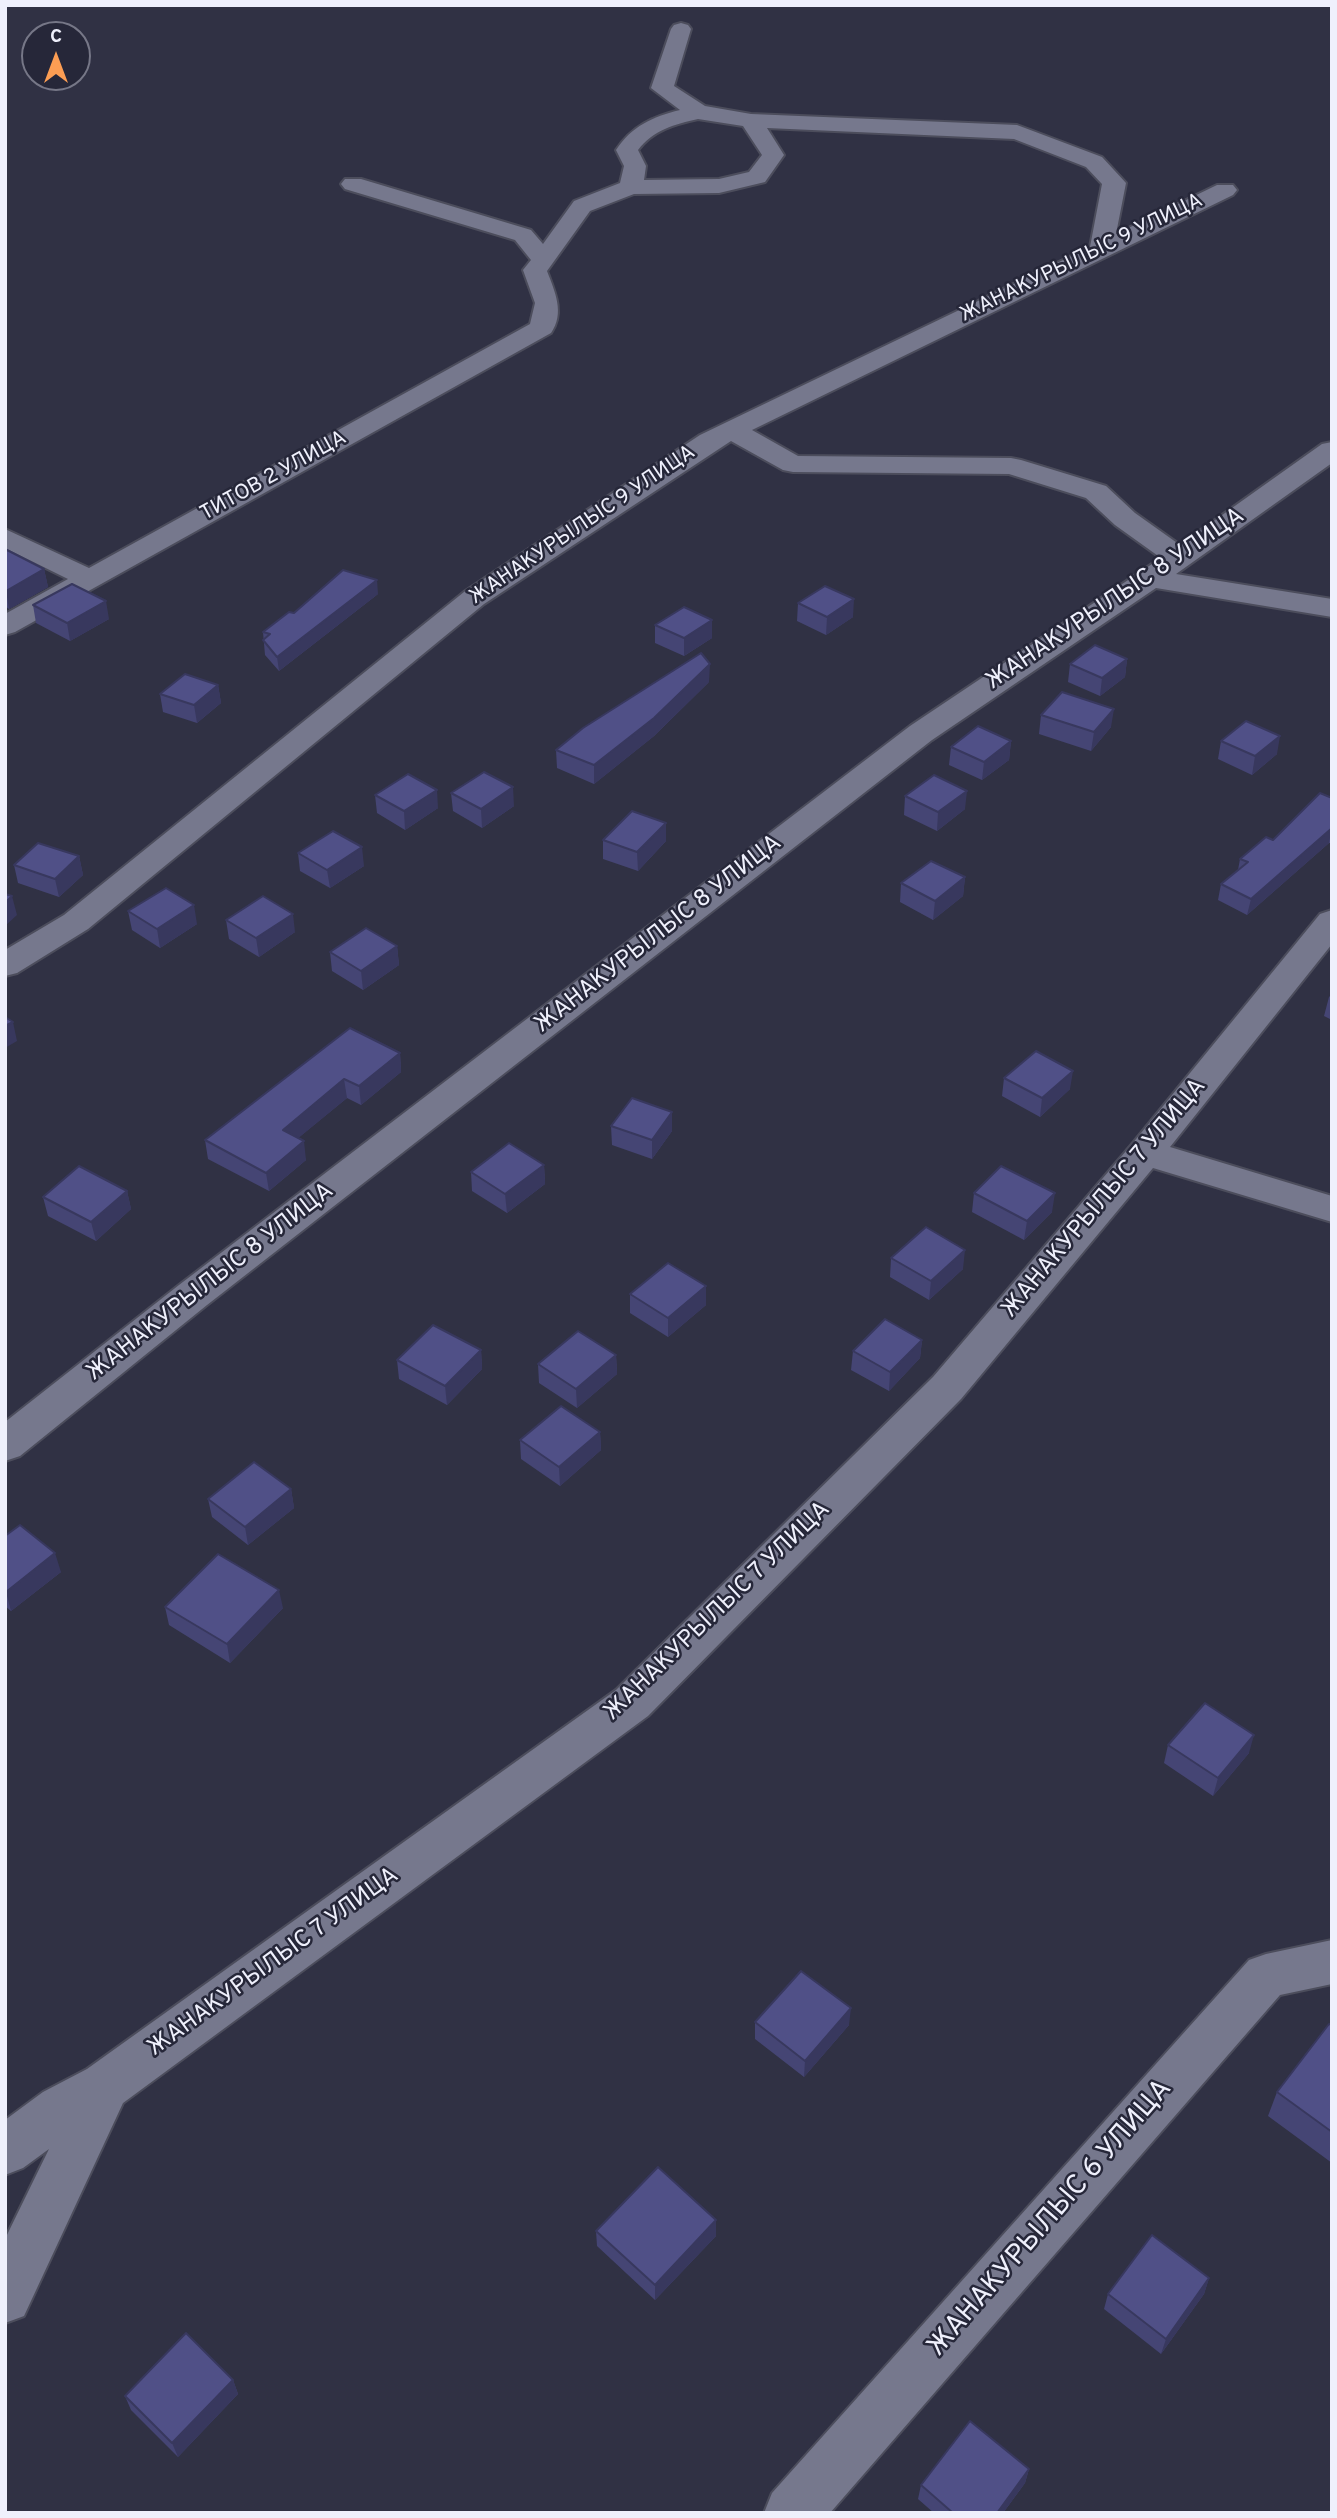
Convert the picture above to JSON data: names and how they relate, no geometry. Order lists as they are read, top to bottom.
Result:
{
  "streets": {
    "street": [
      "ЖАНАКУРЫЛЫС 9 УЛИЦА",
      "ТИТОВ 2 УЛИЦА",
      "ЖАНАКУРЫЛЫС 8 УЛИЦА",
      "ЖАНАКУРЫЛЫС 7 УЛИЦА",
      "ЖАНАКУРЫЛЫС 6 УЛИЦА"
    ]
  },
  "north": "top"
}
